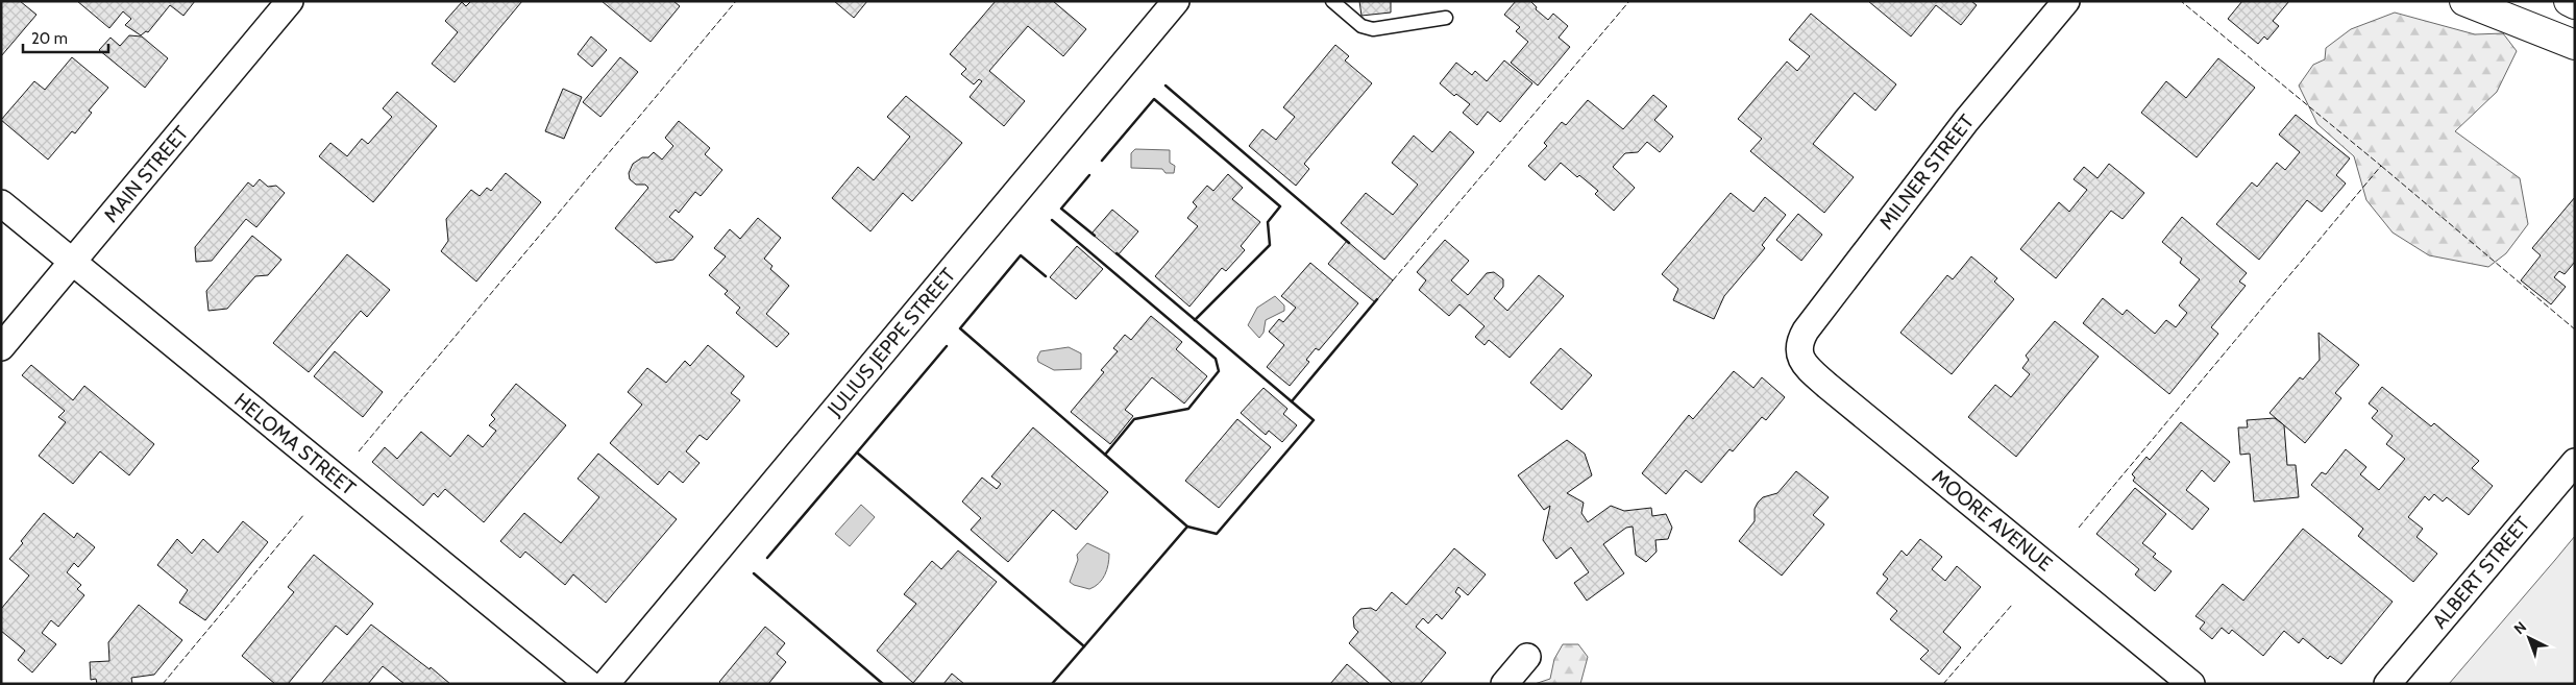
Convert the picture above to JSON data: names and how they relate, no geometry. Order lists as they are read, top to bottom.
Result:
{
  "streets": {
    "street": [
      "MILNER STREET",
      "MAIN STREET",
      "JULIUS JEPPE STREET",
      "HELOMA STREET",
      "MOORE AVENUE",
      "ALBERT STREET"
    ]
  },
  "crossings": [
    ["MILNER STREET", "MOORE AVENUE"],
    ["MAIN STREET", "HELOMA STREET"]
  ],
  "scale_bar": "20 m",
  "north": "top left"
}
